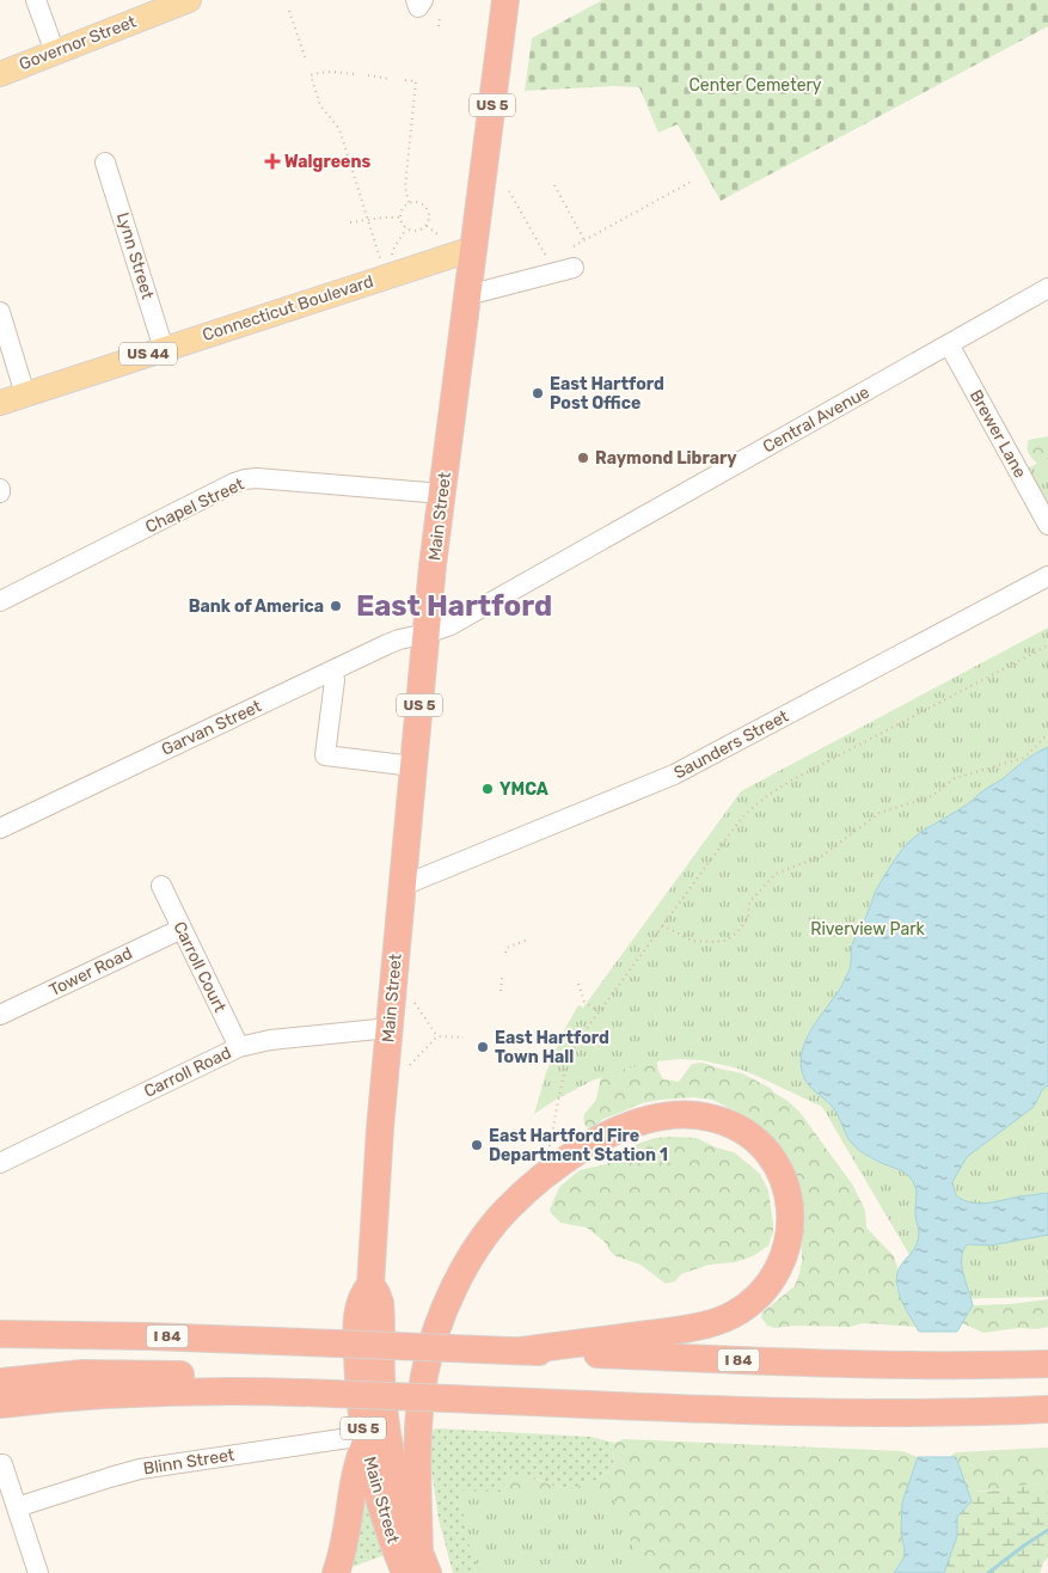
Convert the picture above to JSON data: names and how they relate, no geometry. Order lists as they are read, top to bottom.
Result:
{
  "streets": {
    "highway": ["US 5", "Main Street", "I 84"],
    "main road": ["Governor Street", "Connecticut Boulevard", "US 44"],
    "street": [
      "Lynn Street",
      "Central Avenue",
      "Brewer Lane",
      "Chapel Street",
      "Garvan Street",
      "Saunders Street",
      "Carroll Court",
      "Tower Road",
      "Carroll Road",
      "Blinn Street"
    ]
  },
  "crossings": [
    ["Lynn Street", "Connecticut Boulevard"],
    ["Connecticut Boulevard", "Main Street"],
    ["Central Avenue", "Brewer Lane"],
    ["Central Avenue", "Main Street"],
    ["Central Avenue", "Garvan Street"],
    ["Chapel Street", "Main Street"],
    ["Main Street", "Garvan Street"],
    ["Main Street", "Saunders Street"],
    ["Main Street", "Carroll Road"],
    ["Main Street", "Blinn Street"],
    ["Carroll Court", "Tower Road"],
    ["Carroll Court", "Carroll Road"]
  ],
  "districts": ["East Hartford"],
  "parks": ["Center Cemetery", "Riverview Park"],
  "places": {
    "health": ["Walgreens"],
    "other": [
      "East Hartford Post Office",
      "Raymond Library",
      "Bank of America",
      "YMCA",
      "East Hartford Town Hall",
      "East Hartford Fire Department Station 1"
    ]
  }
}
